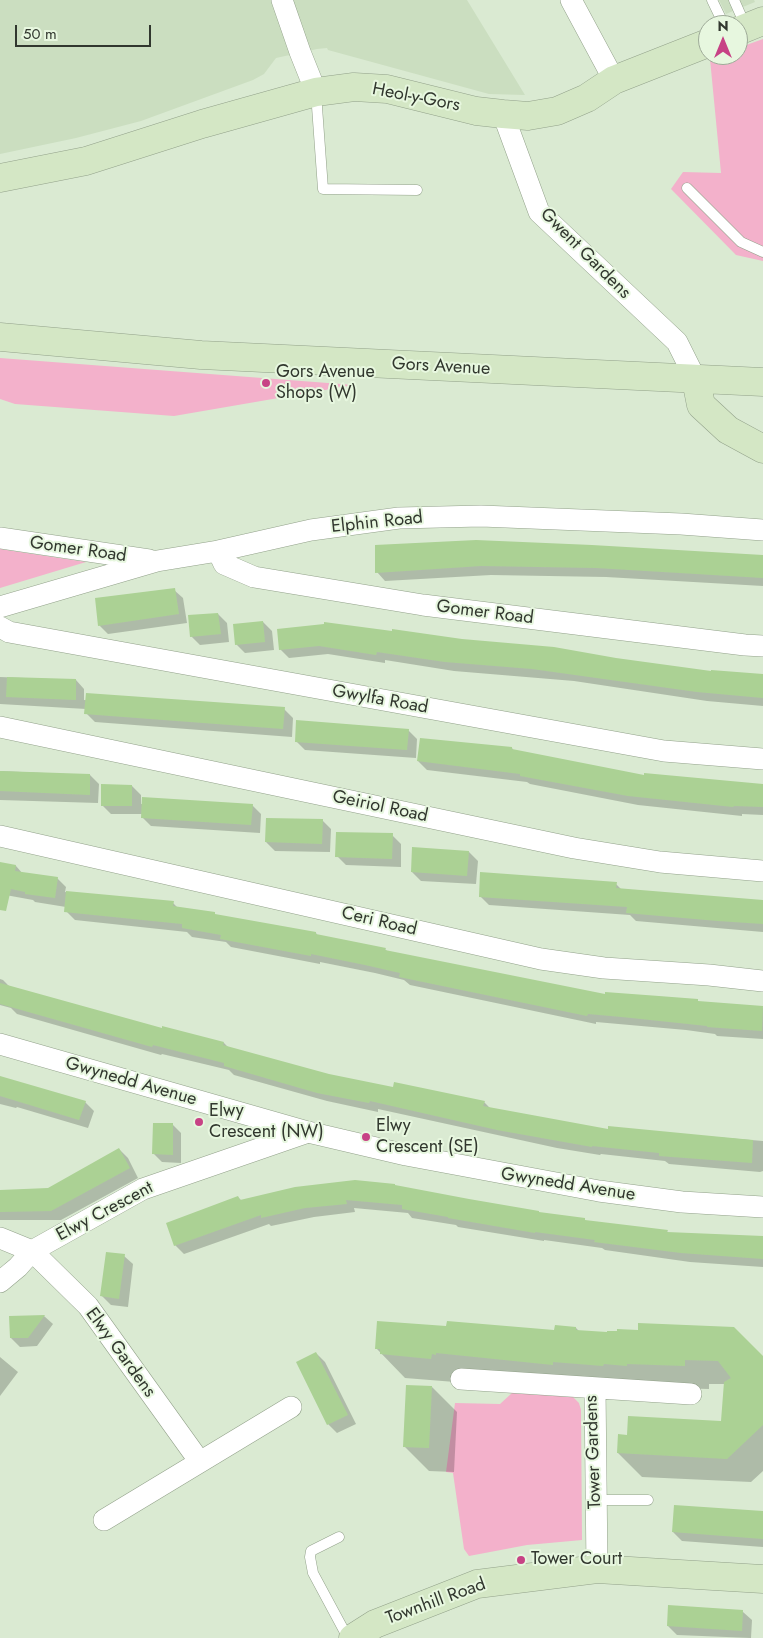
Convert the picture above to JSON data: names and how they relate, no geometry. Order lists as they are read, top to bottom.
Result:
{
  "streets": {
    "street": [
      "Heol-y-Gors",
      "Gwent Gardens",
      "Gors Avenue",
      "Elphin Road",
      "Gomer Road",
      "Gwylfa Road",
      "Geiriol Road",
      "Ceri Road",
      "Gwynedd Avenue",
      "Elwy Crescent",
      "Elwy Gardens",
      "Tower Gardens",
      "Townhill Road"
    ]
  },
  "crossings": [
    ["Heol-y-Gors", "Gwent Gardens"],
    ["Gwent Gardens", "Gors Avenue"],
    ["Elphin Road", "Gomer Road"],
    ["Gwynedd Avenue", "Elwy Crescent"],
    ["Elwy Crescent", "Elwy Gardens"],
    ["Tower Gardens", "Townhill Road"]
  ],
  "places": [
    "Gors Avenue Shops (W)",
    "Elwy Crescent (NW)",
    "Elwy Crescent (SE)",
    "Tower Court"
  ],
  "scale_bar": "50 m",
  "north": "top"
}
